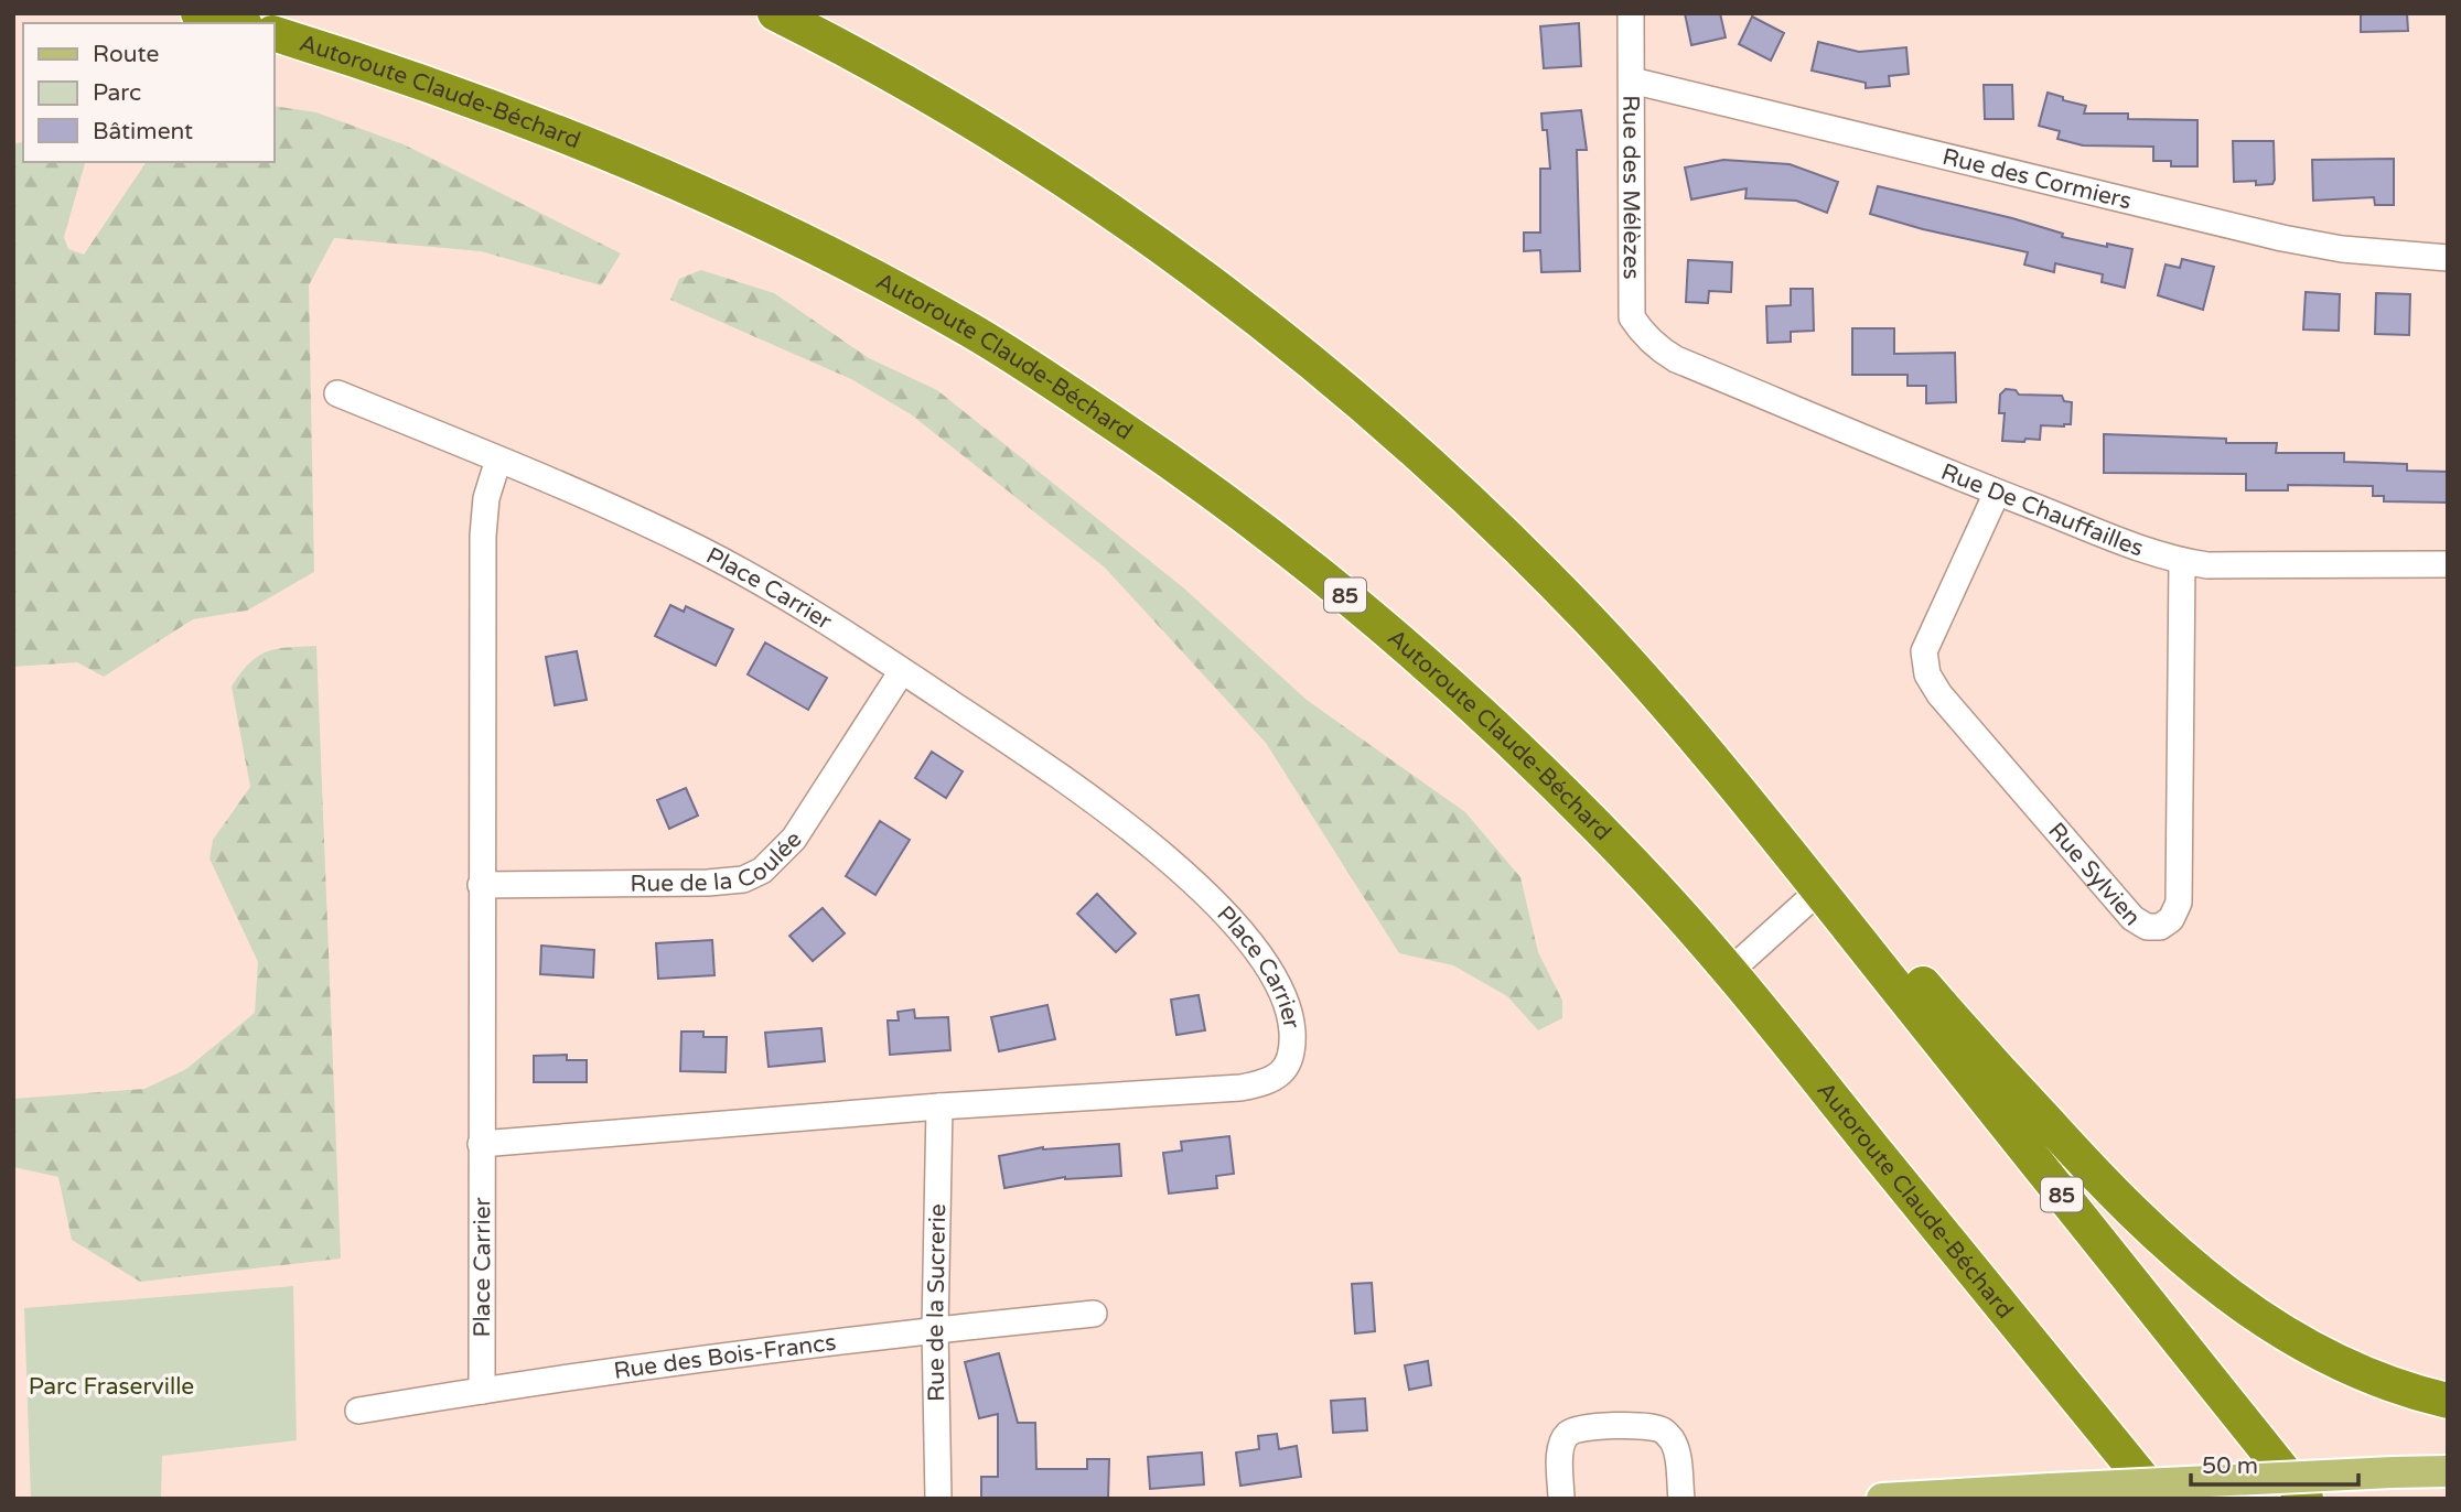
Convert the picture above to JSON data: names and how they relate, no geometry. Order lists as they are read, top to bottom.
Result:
{
  "streets": {
    "highway": ["Autoroute Claude-Béchard", "85"],
    "street": [
      "Rue des Cormiers",
      "Rue des Mélèzes",
      "Rue De Chauffailles",
      "Place Carrier",
      "Rue de la Coulée",
      "Rue Sylvien",
      "Rue de la Sucrerie",
      "Rue des Bois-Francs"
    ]
  },
  "crossings": [
    ["Rue des Cormiers", "Rue des Mélèzes"],
    ["Rue des Mélèzes", "Rue De Chauffailles"],
    ["Rue De Chauffailles", "Rue Sylvien"],
    ["Place Carrier", "Rue de la Coulée"],
    ["Place Carrier", "Rue de la Sucrerie"],
    ["Place Carrier", "Rue des Bois-Francs"],
    ["Rue de la Sucrerie", "Rue des Bois-Francs"]
  ],
  "parks": ["Parc Fraserville"],
  "legend": ["Route", "Parc", "Bâtiment"],
  "scale_bar": "50 m"
}
